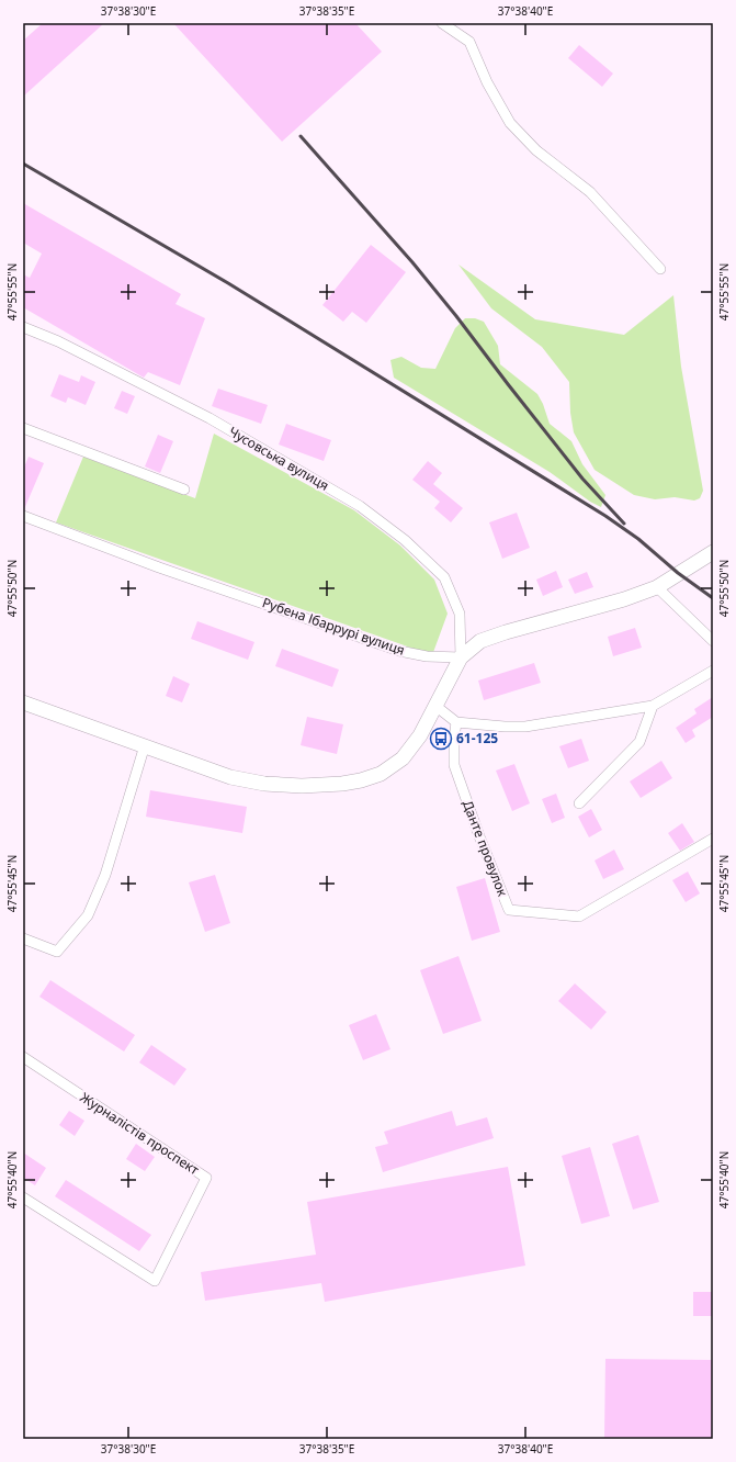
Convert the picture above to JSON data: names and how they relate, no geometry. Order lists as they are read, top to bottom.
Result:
{
  "streets": {
    "street": [
      "Чусовська вулиця",
      "Рубена Ібаррурі вулиця",
      "Данте провулок",
      "Журналістів проспект"
    ]
  },
  "crossings": [
    ["Чусовська вулиця", "Рубена Ібаррурі вулиця"]
  ],
  "places": {
    "bus stop": ["61-125"]
  },
  "coordinates": [
    "37°38'30\"E",
    "37°38'35\"E",
    "37°38'40\"E",
    "47°55'55\"N",
    "47°55'50\"N",
    "47°55'45\"N",
    "47°55'40\"N"
  ]
}
